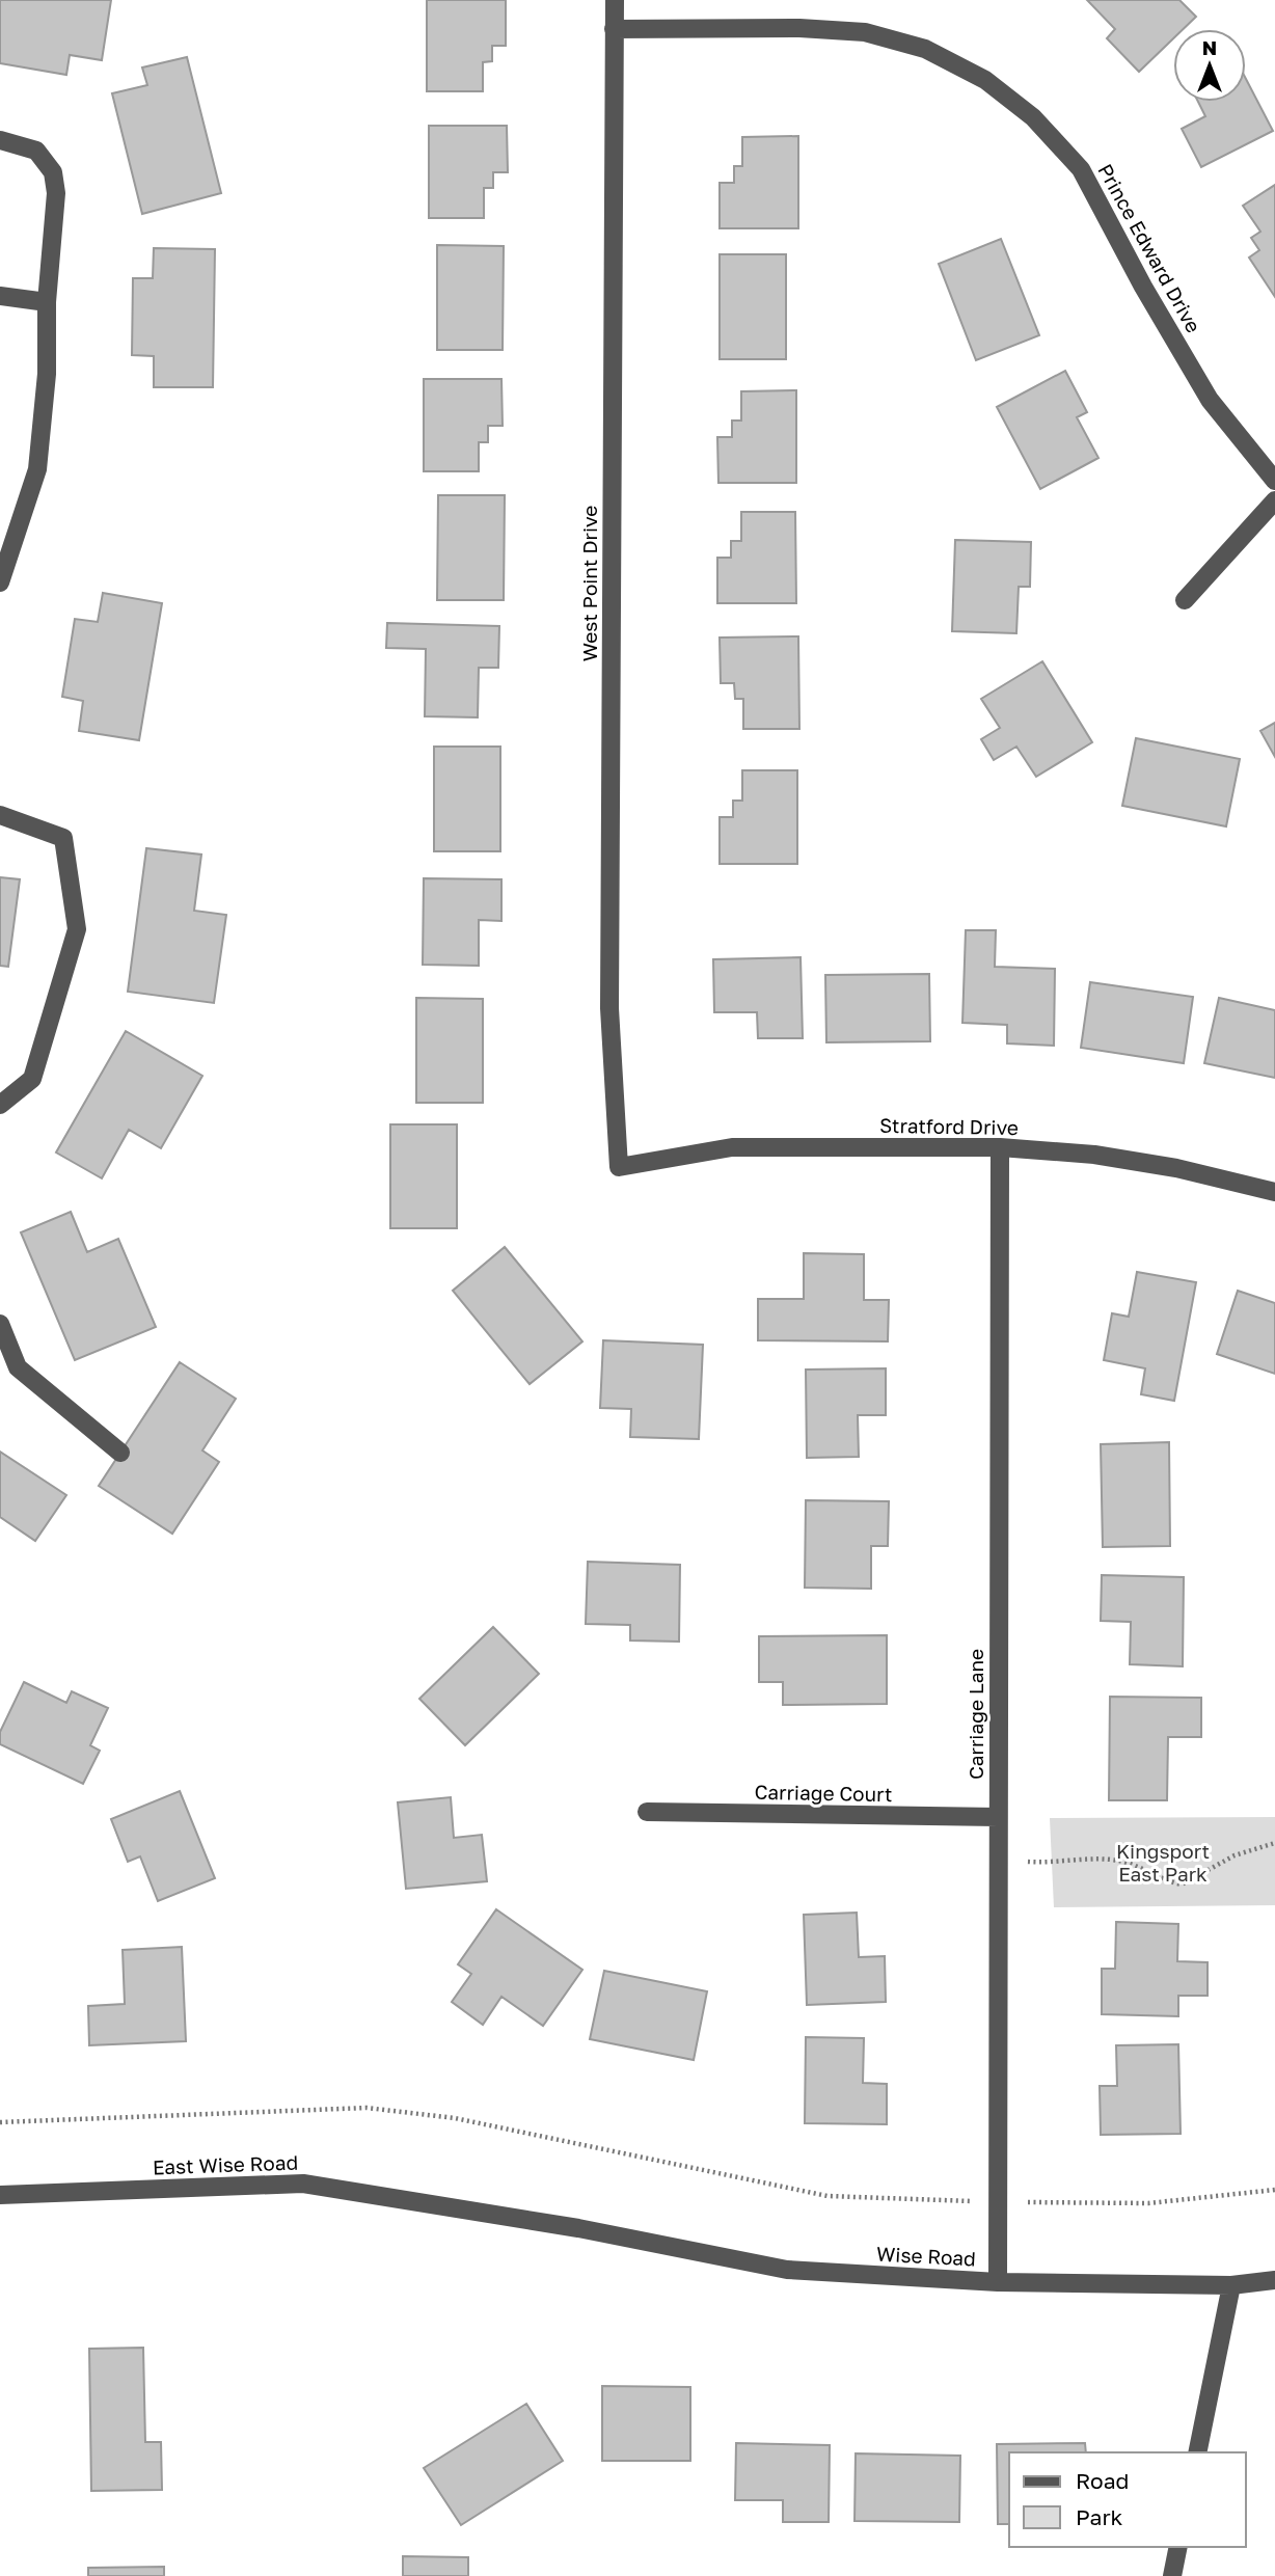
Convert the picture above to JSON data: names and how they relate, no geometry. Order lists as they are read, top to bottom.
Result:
{
  "streets": {
    "street": [
      "Prince Edward Drive",
      "West Point Drive",
      "Stratford Drive",
      "Carriage Lane",
      "Carriage Court",
      "East Wise Road",
      "Wise Road"
    ]
  },
  "crossings": [
    ["Prince Edward Drive", "West Point Drive"],
    ["West Point Drive", "Stratford Drive"],
    ["Stratford Drive", "Carriage Lane"],
    ["Carriage Lane", "Carriage Court"],
    ["Carriage Lane", "Wise Road"],
    ["East Wise Road", "Wise Road"]
  ],
  "parks": ["Kingsport East Park"],
  "legend": ["Road", "Park"],
  "north": "top"
}
